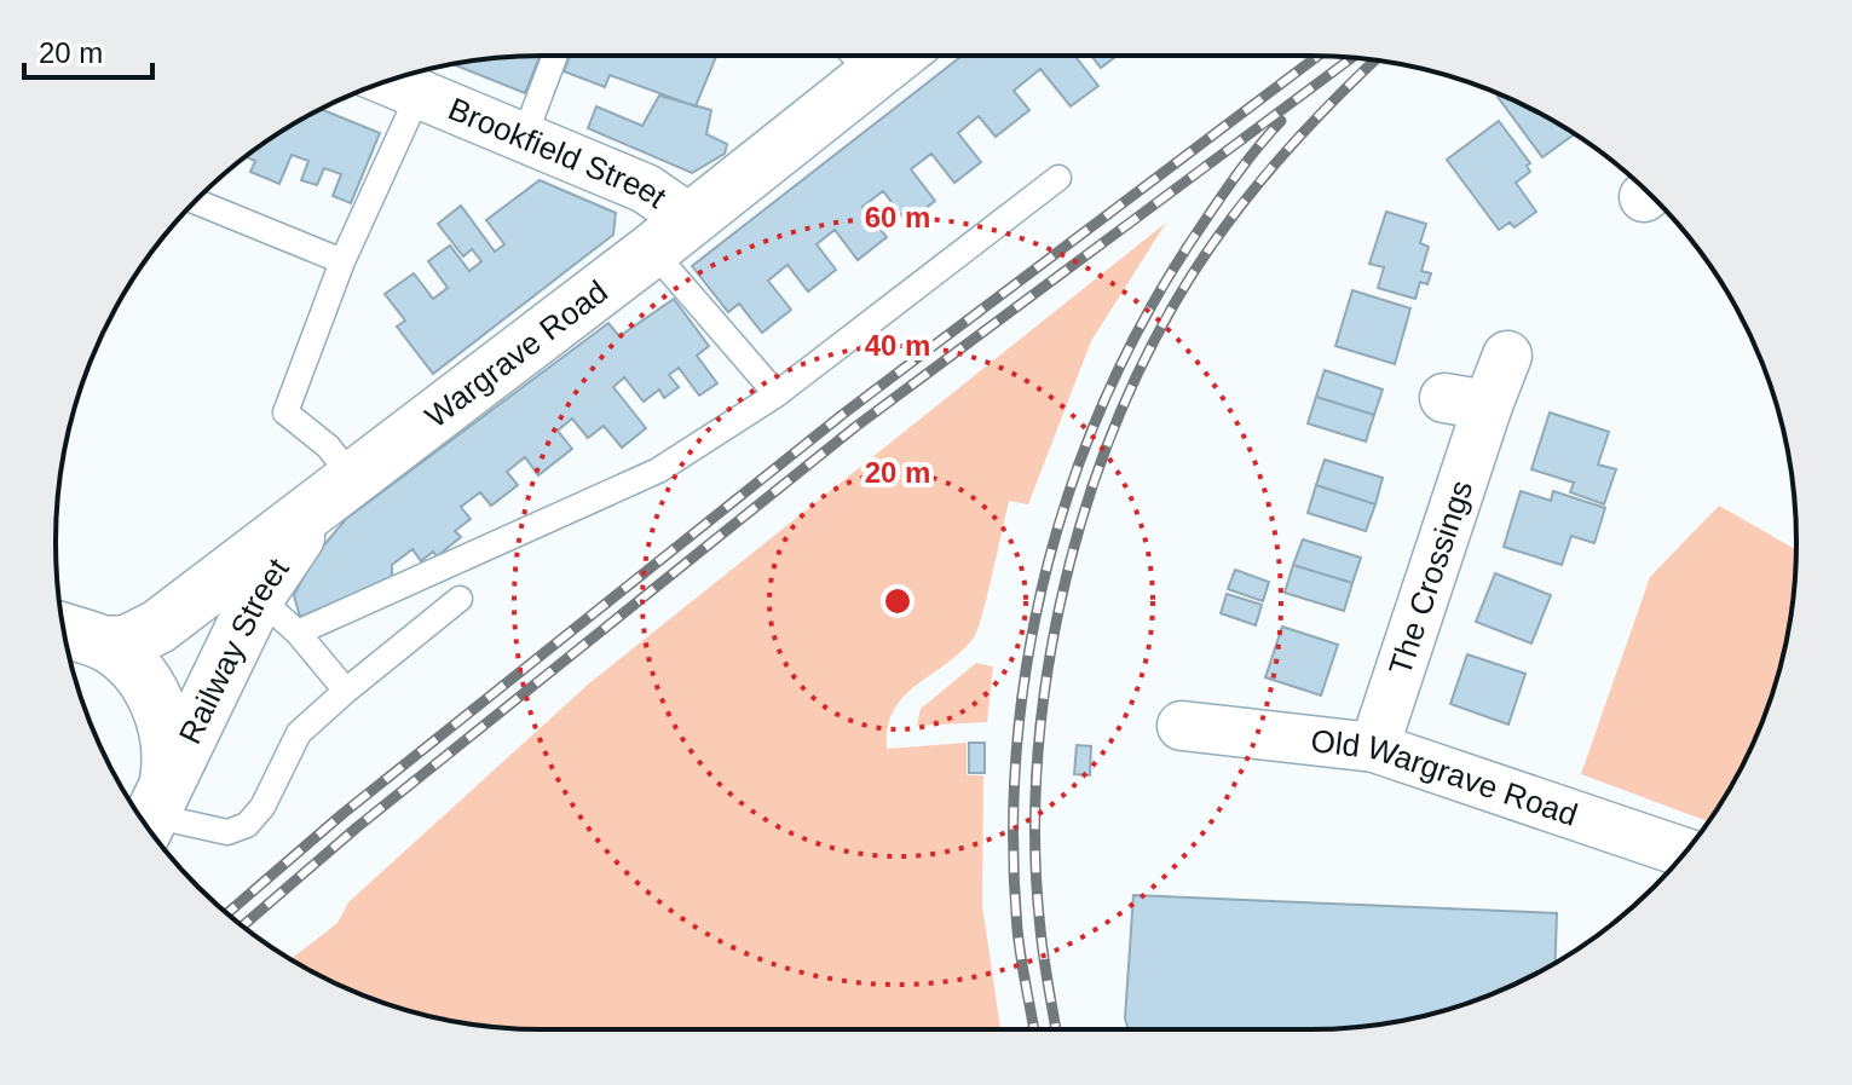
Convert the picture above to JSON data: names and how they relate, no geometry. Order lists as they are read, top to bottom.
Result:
{
  "streets": {
    "street": [
      "Brookfield Street",
      "Wargrave Road",
      "The Crossings",
      "Railway Street",
      "Old Wargrave Road"
    ]
  },
  "crossings": [
    ["Brookfield Street", "Wargrave Road"],
    ["Wargrave Road", "Railway Street"],
    ["The Crossings", "Old Wargrave Road"]
  ],
  "scale_bar": "20 m",
  "rings": ["60 m", "40 m", "20 m"]
}
